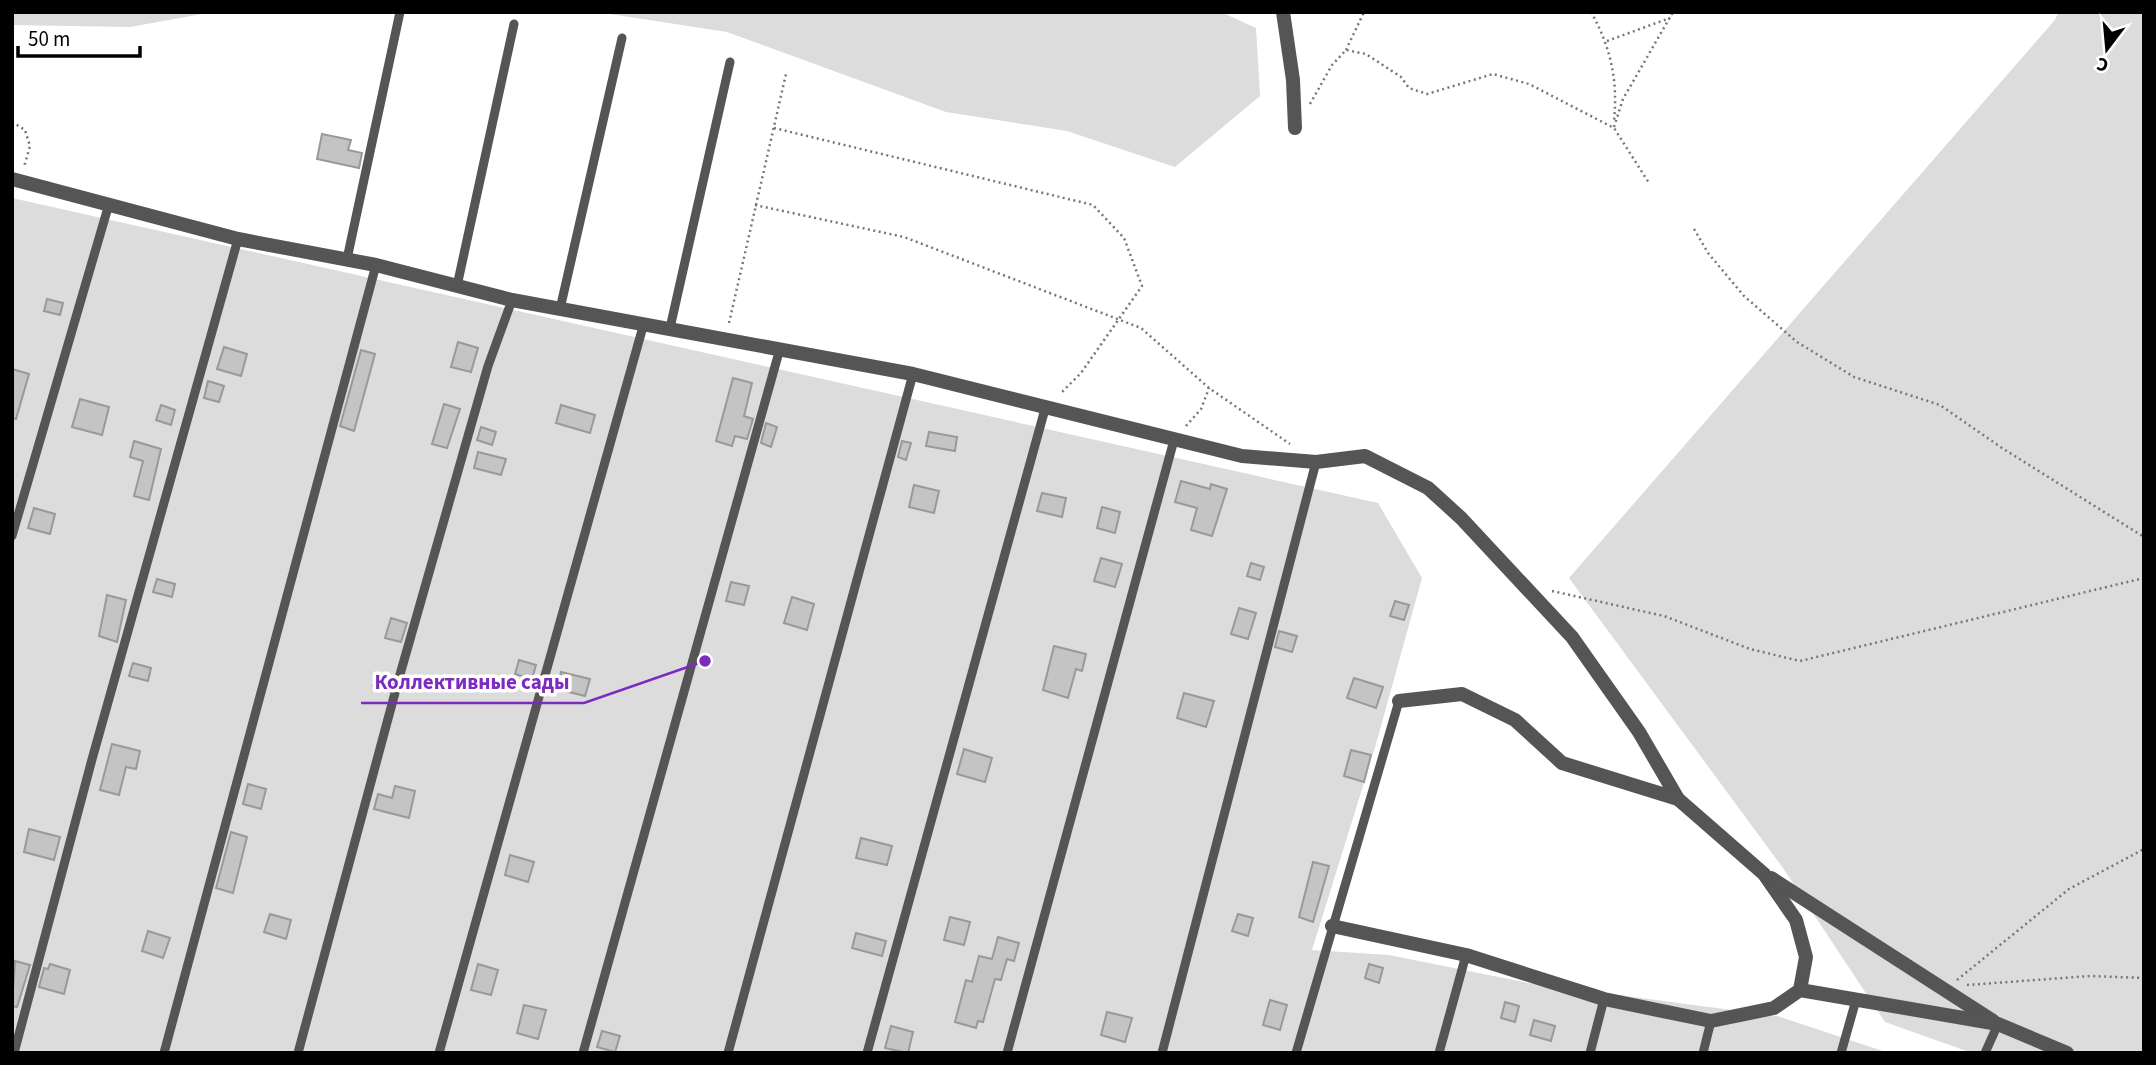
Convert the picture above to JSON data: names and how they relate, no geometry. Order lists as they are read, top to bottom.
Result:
{
  "places": ["Коллективные сады"],
  "scale_bar": "50 m",
  "north": "bottom"
}
